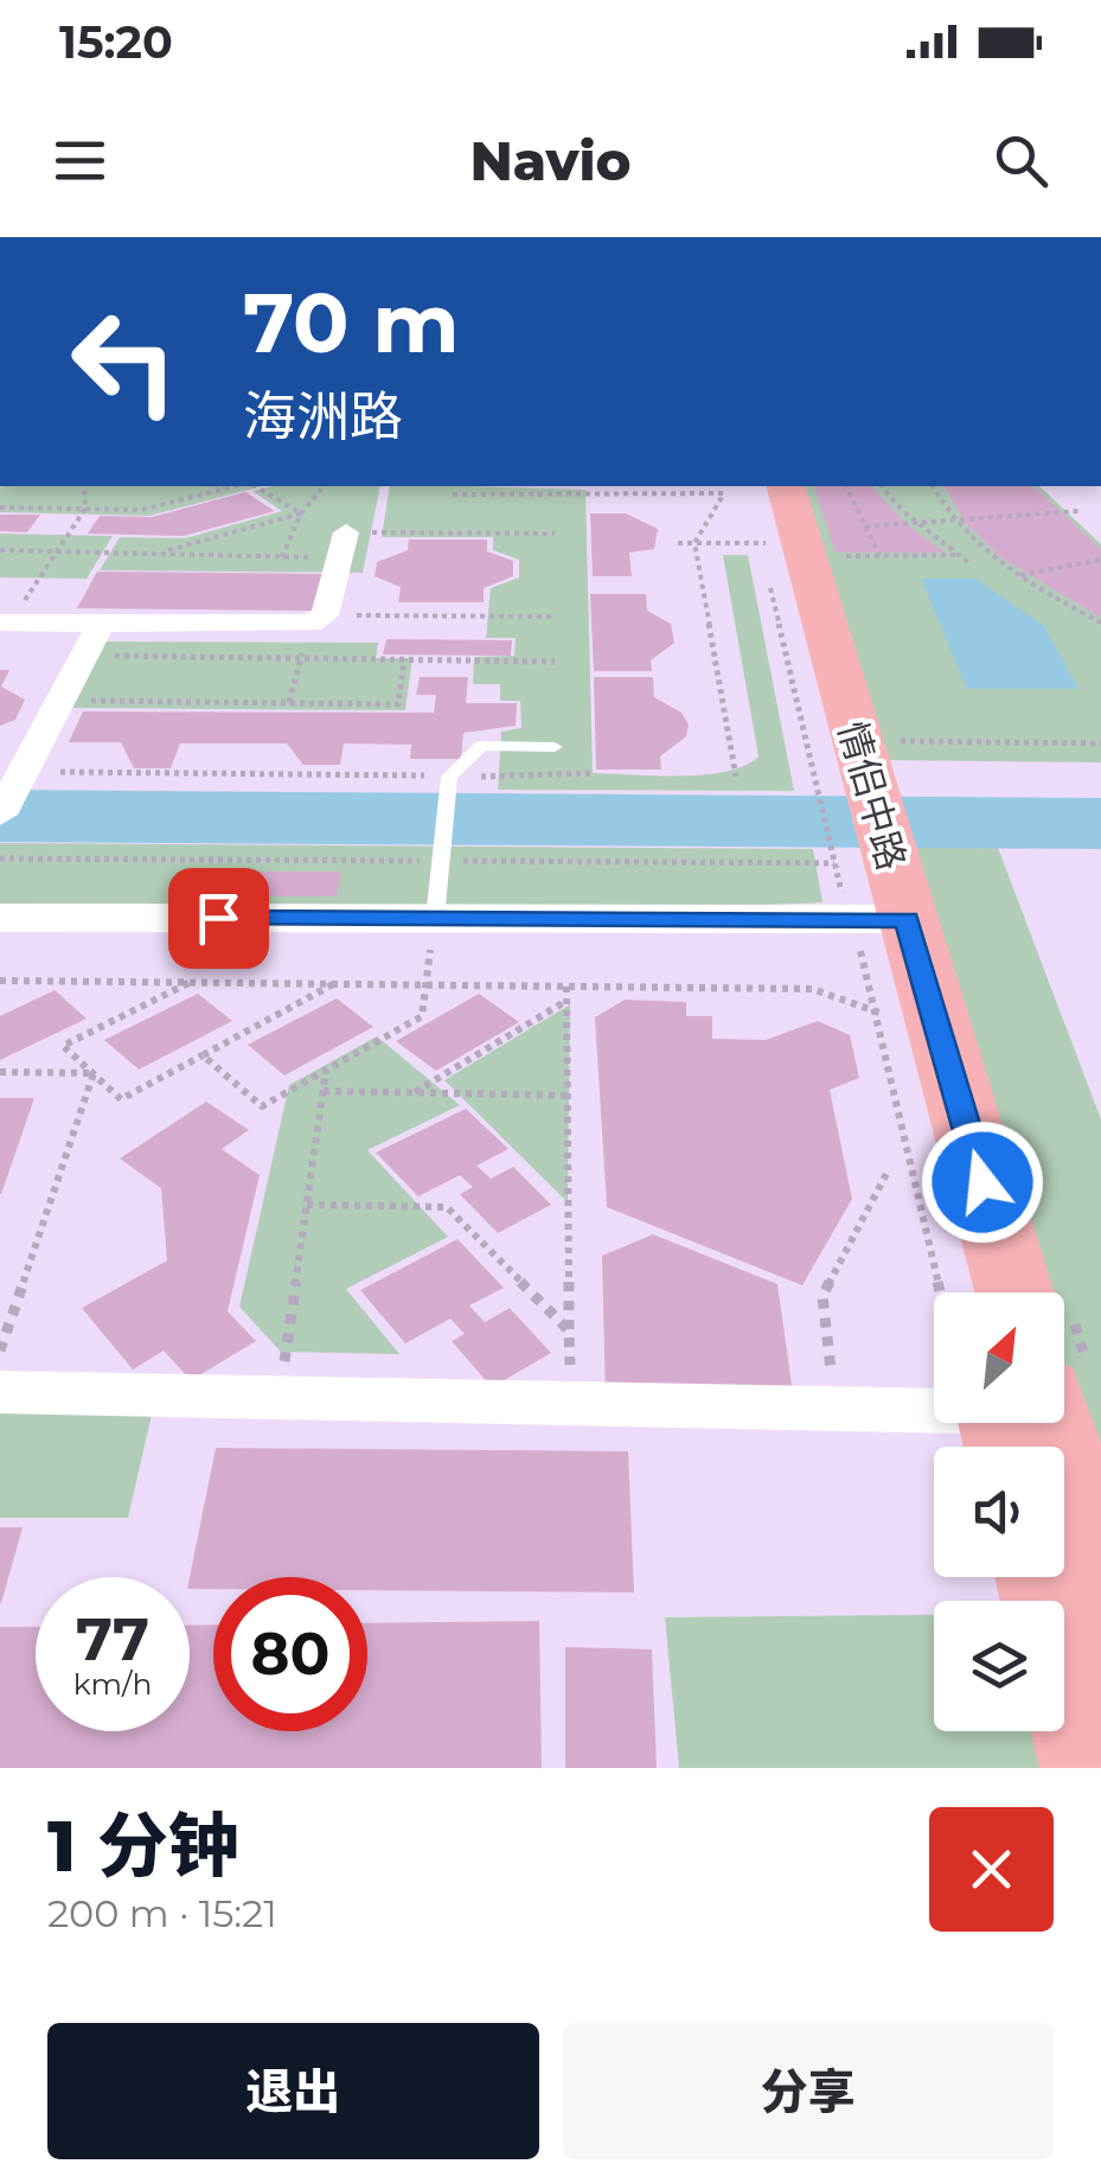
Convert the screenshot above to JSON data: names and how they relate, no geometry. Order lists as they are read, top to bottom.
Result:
{
  "streets": {
    "highway": ["情侣中路"]
  },
  "north": "top right",
  "page": {
    "status": "15:20",
    "header": "Navio",
    "turn": ["70 m", "海洲路"],
    "speed": "77 km/h",
    "limit": "80",
    "heading": ["1 分钟", "200 m · 15:21"],
    "buttons": ["退出", "分享"]
  }
}
